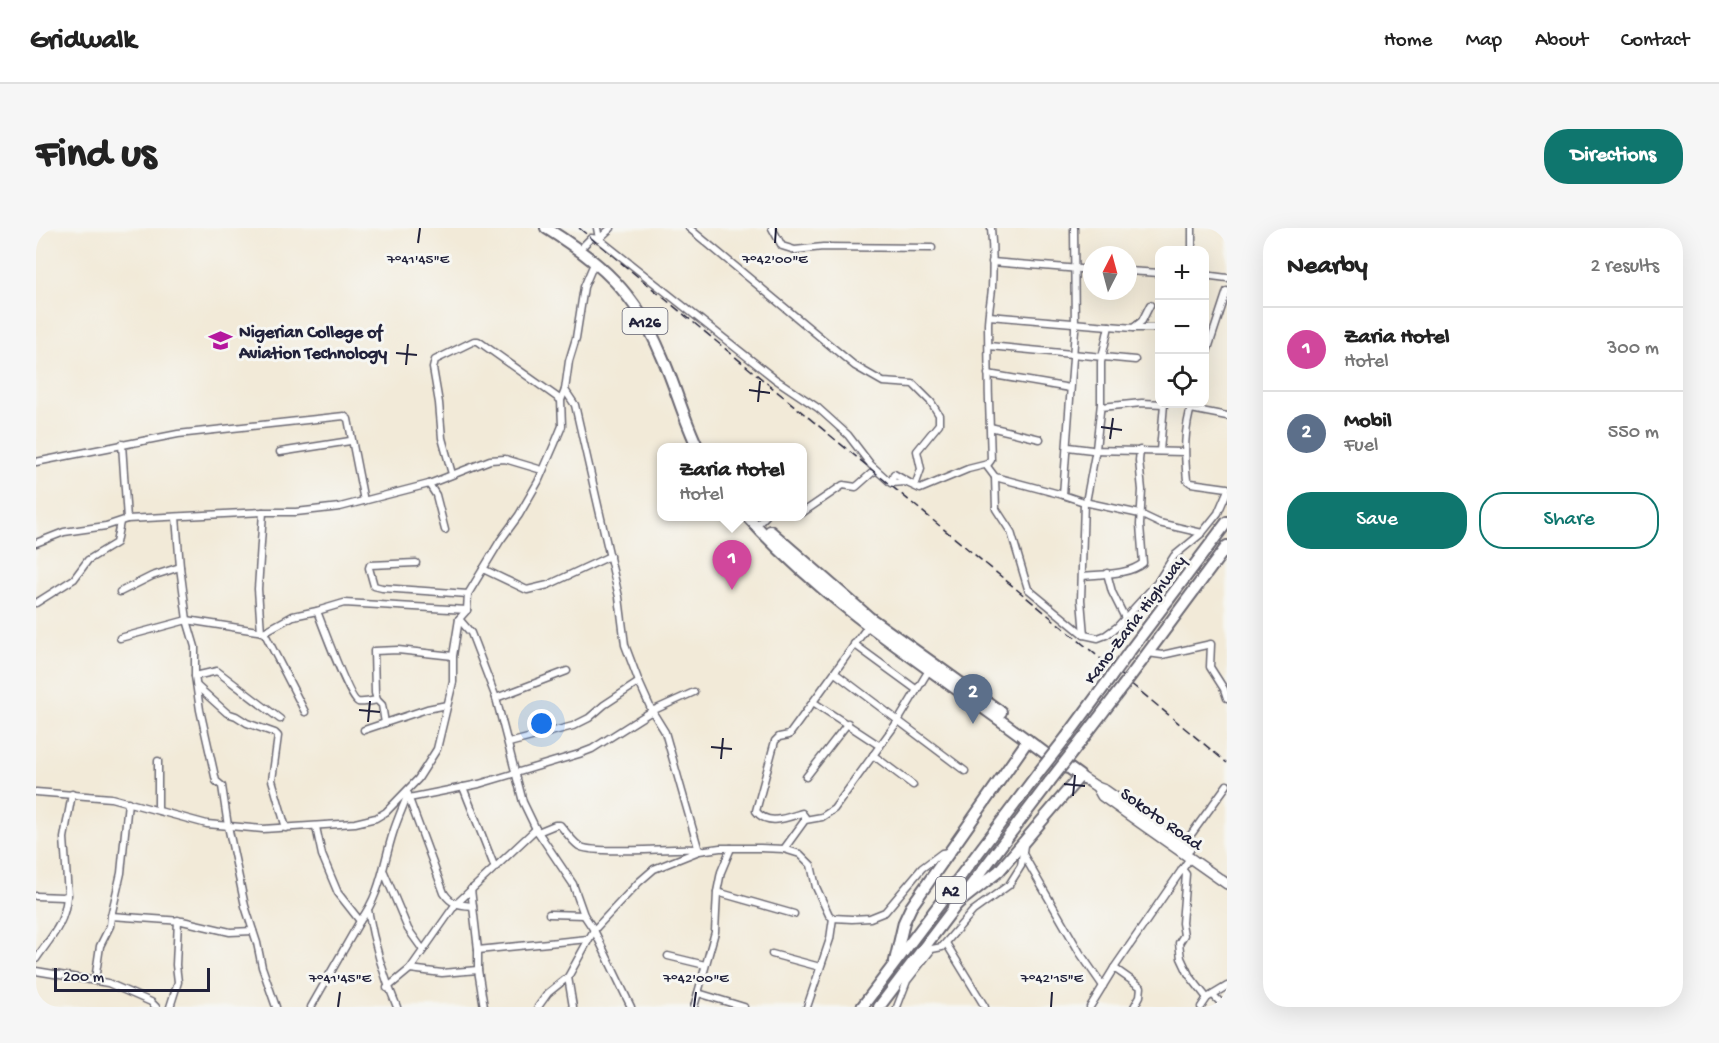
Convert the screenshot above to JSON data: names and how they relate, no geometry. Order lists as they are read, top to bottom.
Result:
{
  "streets": {
    "highway": ["A126", "Kano-Zaria Highway", "A2"],
    "main road": ["Sokoto Road"]
  },
  "crossings": [
    ["Kano-Zaria Highway", "A2"]
  ],
  "places": {
    "school or university": ["Nigerian College of Aviation Technology"]
  },
  "scale_bar": "200 m",
  "north": "top",
  "page": {
    "header": "Gridwalk",
    "nav": [
      "Home",
      "Map",
      "About",
      "Contact"
    ],
    "buttons": [
      "Directions",
      ["Save", "Share"]
    ],
    "title": "Find us",
    "heading": ["Nearby", "2 results"],
    "map_buttons": ["+", "−"],
    "list": [
      {
        "mark": "1",
        "name": "Zaria Hotel",
        "note": "Hotel",
        "value": "300 m"
      },
      {
        "mark": "2",
        "name": "Mobil",
        "note": "Fuel",
        "value": "550 m"
      }
    ],
    "popup": ["Zaria Hotel", "Hotel"],
    "pins": ["1", "2"],
    "scale": "200 m"
  },
  "coordinates": ["7°41'45\"E", "7°42'00\"E", "7°42'15\"E"]
}
